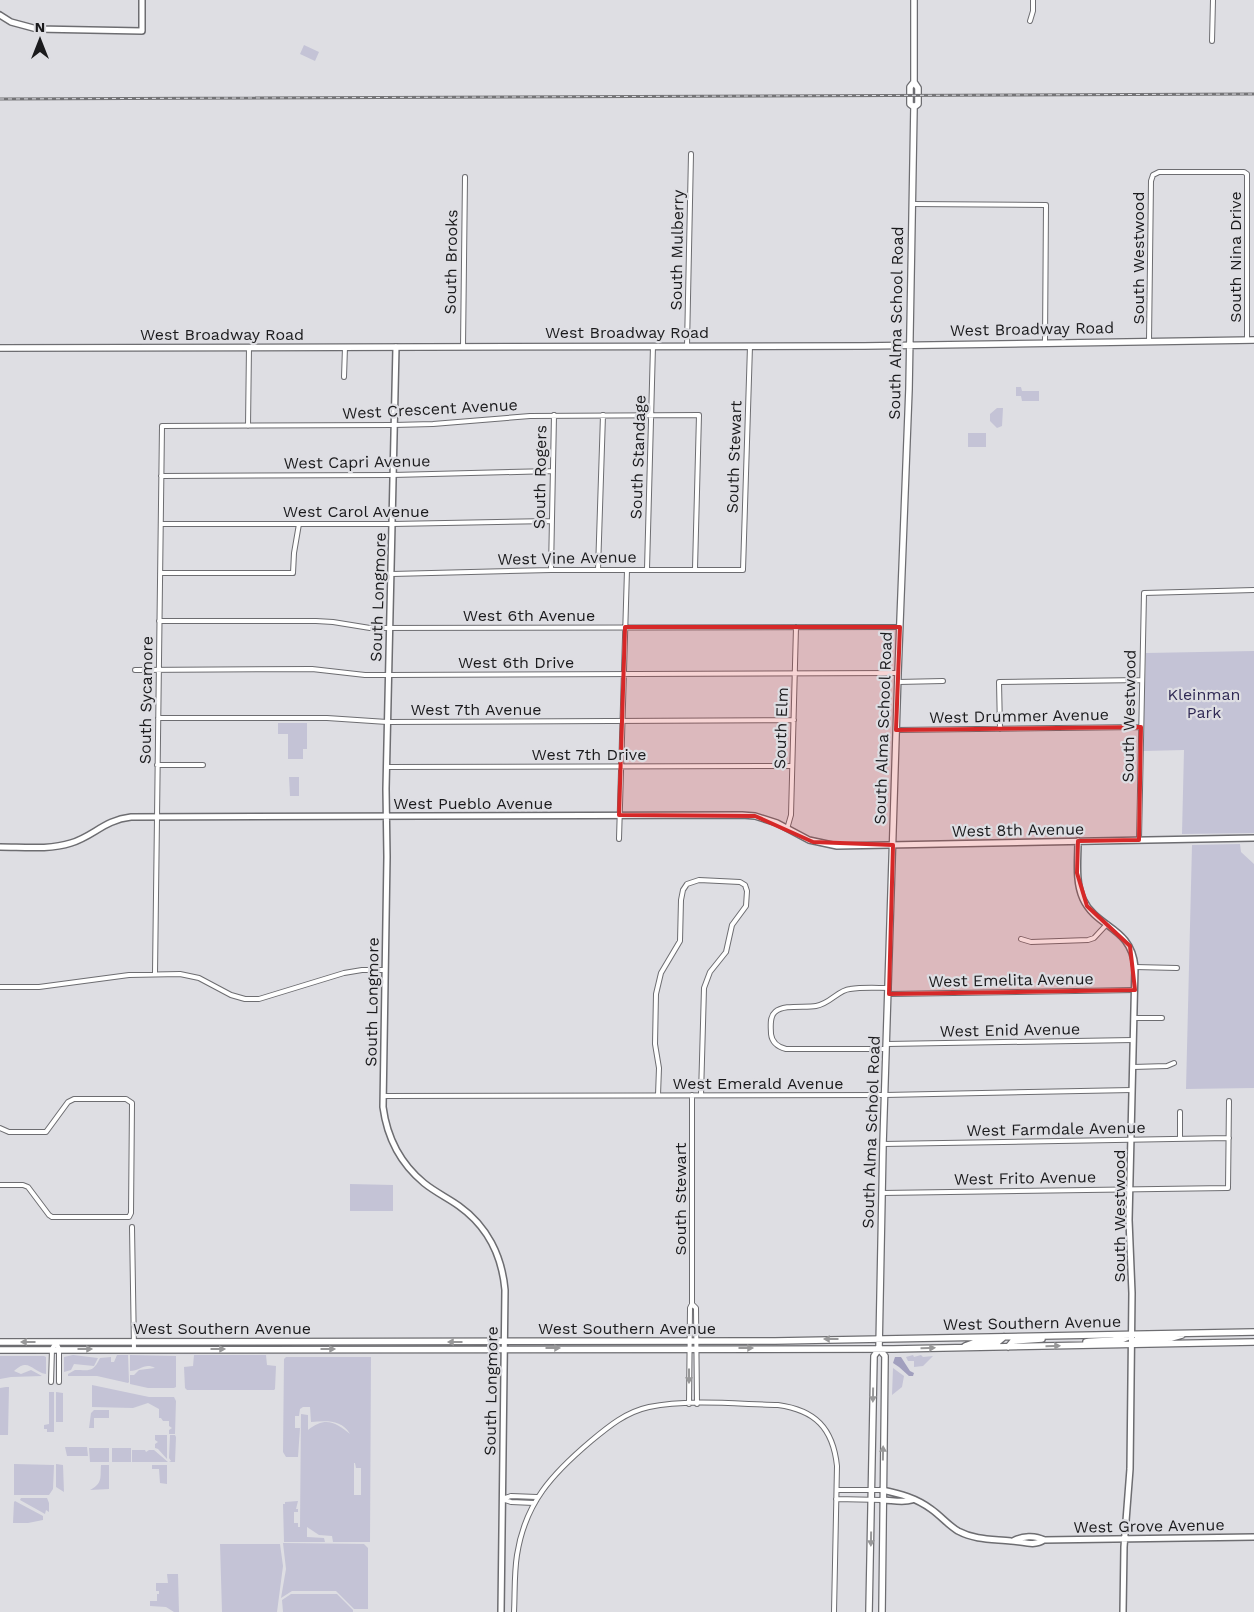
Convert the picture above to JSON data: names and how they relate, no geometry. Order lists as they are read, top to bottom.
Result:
{
  "streets": {
    "main road": ["South Alma School Road", "West Broadway Road", "West Southern Avenue"],
    "street": [
      "South Mulberry",
      "South Nina Drive",
      "South Westwood",
      "South Brooks",
      "West Crescent Avenue",
      "South Standage",
      "South Stewart",
      "West Capri Avenue",
      "South Rogers",
      "West Carol Avenue",
      "West Vine Avenue",
      "South Longmore",
      "West 6th Avenue",
      "West 6th Drive",
      "South Sycamore",
      "West 7th Avenue",
      "West Drummer Avenue",
      "South Elm",
      "West 7th Drive",
      "West Pueblo Avenue",
      "West 8th Avenue",
      "West Emelita Avenue",
      "West Enid Avenue",
      "West Emerald Avenue",
      "West Farmdale Avenue",
      "West Frito Avenue",
      "West Grove Avenue"
    ]
  },
  "crossings": [
    ["South Mulberry", "West Broadway Road"],
    ["South Nina Drive", "South Westwood"],
    ["South Nina Drive", "West Broadway Road"],
    ["South Westwood", "West Broadway Road"],
    ["South Westwood", "West Drummer Avenue"],
    ["South Westwood", "West 8th Avenue"],
    ["South Westwood", "West Emelita Avenue"],
    ["South Westwood", "West Enid Avenue"],
    ["South Westwood", "West Emerald Avenue"],
    ["South Westwood", "West Farmdale Avenue"],
    ["South Westwood", "West Frito Avenue"],
    ["South Westwood", "West Southern Avenue"],
    ["South Westwood", "West Grove Avenue"],
    ["South Brooks", "West Broadway Road"],
    ["South Alma School Road", "West Broadway Road"],
    ["South Alma School Road", "West 6th Avenue"],
    ["South Alma School Road", "West 6th Drive"],
    ["South Alma School Road", "West Drummer Avenue"],
    ["South Alma School Road", "West 8th Avenue"],
    ["South Alma School Road", "West Emelita Avenue"],
    ["South Alma School Road", "West Enid Avenue"],
    ["South Alma School Road", "West Emerald Avenue"],
    ["South Alma School Road", "West Farmdale Avenue"],
    ["South Alma School Road", "West Frito Avenue"],
    ["South Alma School Road", "West Southern Avenue"],
    ["South Alma School Road", "West Grove Avenue"],
    ["West Broadway Road", "South Standage"],
    ["West Broadway Road", "South Stewart"],
    ["West Broadway Road", "South Longmore"],
    ["West Crescent Avenue", "South Standage"],
    ["West Crescent Avenue", "South Rogers"],
    ["West Crescent Avenue", "West Vine Avenue"],
    ["West Crescent Avenue", "South Longmore"],
    ["West Crescent Avenue", "South Sycamore"],
    ["South Standage", "West Vine Avenue"],
    ["South Stewart", "West Vine Avenue"],
    ["South Stewart", "West Emerald Avenue"],
    ["South Stewart", "West Southern Avenue"],
    ["West Capri Avenue", "South Rogers"],
    ["West Capri Avenue", "South Longmore"],
    ["West Capri Avenue", "South Sycamore"],
    ["South Rogers", "West Carol Avenue"],
    ["South Rogers", "West Vine Avenue"],
    ["West Carol Avenue", "South Longmore"],
    ["West Carol Avenue", "South Sycamore"],
    ["West Vine Avenue", "South Longmore"],
    ["South Longmore", "West 6th Avenue"],
    ["South Longmore", "West 6th Drive"],
    ["South Longmore", "West 7th Avenue"],
    ["South Longmore", "West 7th Drive"],
    ["South Longmore", "West Pueblo Avenue"],
    ["South Longmore", "West Emerald Avenue"],
    ["South Longmore", "West Southern Avenue"],
    ["West 6th Avenue", "South Sycamore"],
    ["West 6th Avenue", "South Elm"],
    ["West 6th Drive", "South Sycamore"],
    ["West 6th Drive", "South Elm"],
    ["South Sycamore", "West 7th Avenue"],
    ["South Sycamore", "West Pueblo Avenue"],
    ["West 7th Avenue", "South Elm"],
    ["South Elm", "West 7th Drive"],
    ["South Elm", "West Pueblo Avenue"],
    ["South Elm", "West 8th Avenue"],
    ["West Pueblo Avenue", "West 8th Avenue"],
    ["West Emelita Avenue", "West Enid Avenue"],
    ["West Farmdale Avenue", "West Frito Avenue"]
  ],
  "parks": ["Kleinman Park"],
  "north": "top"
}
